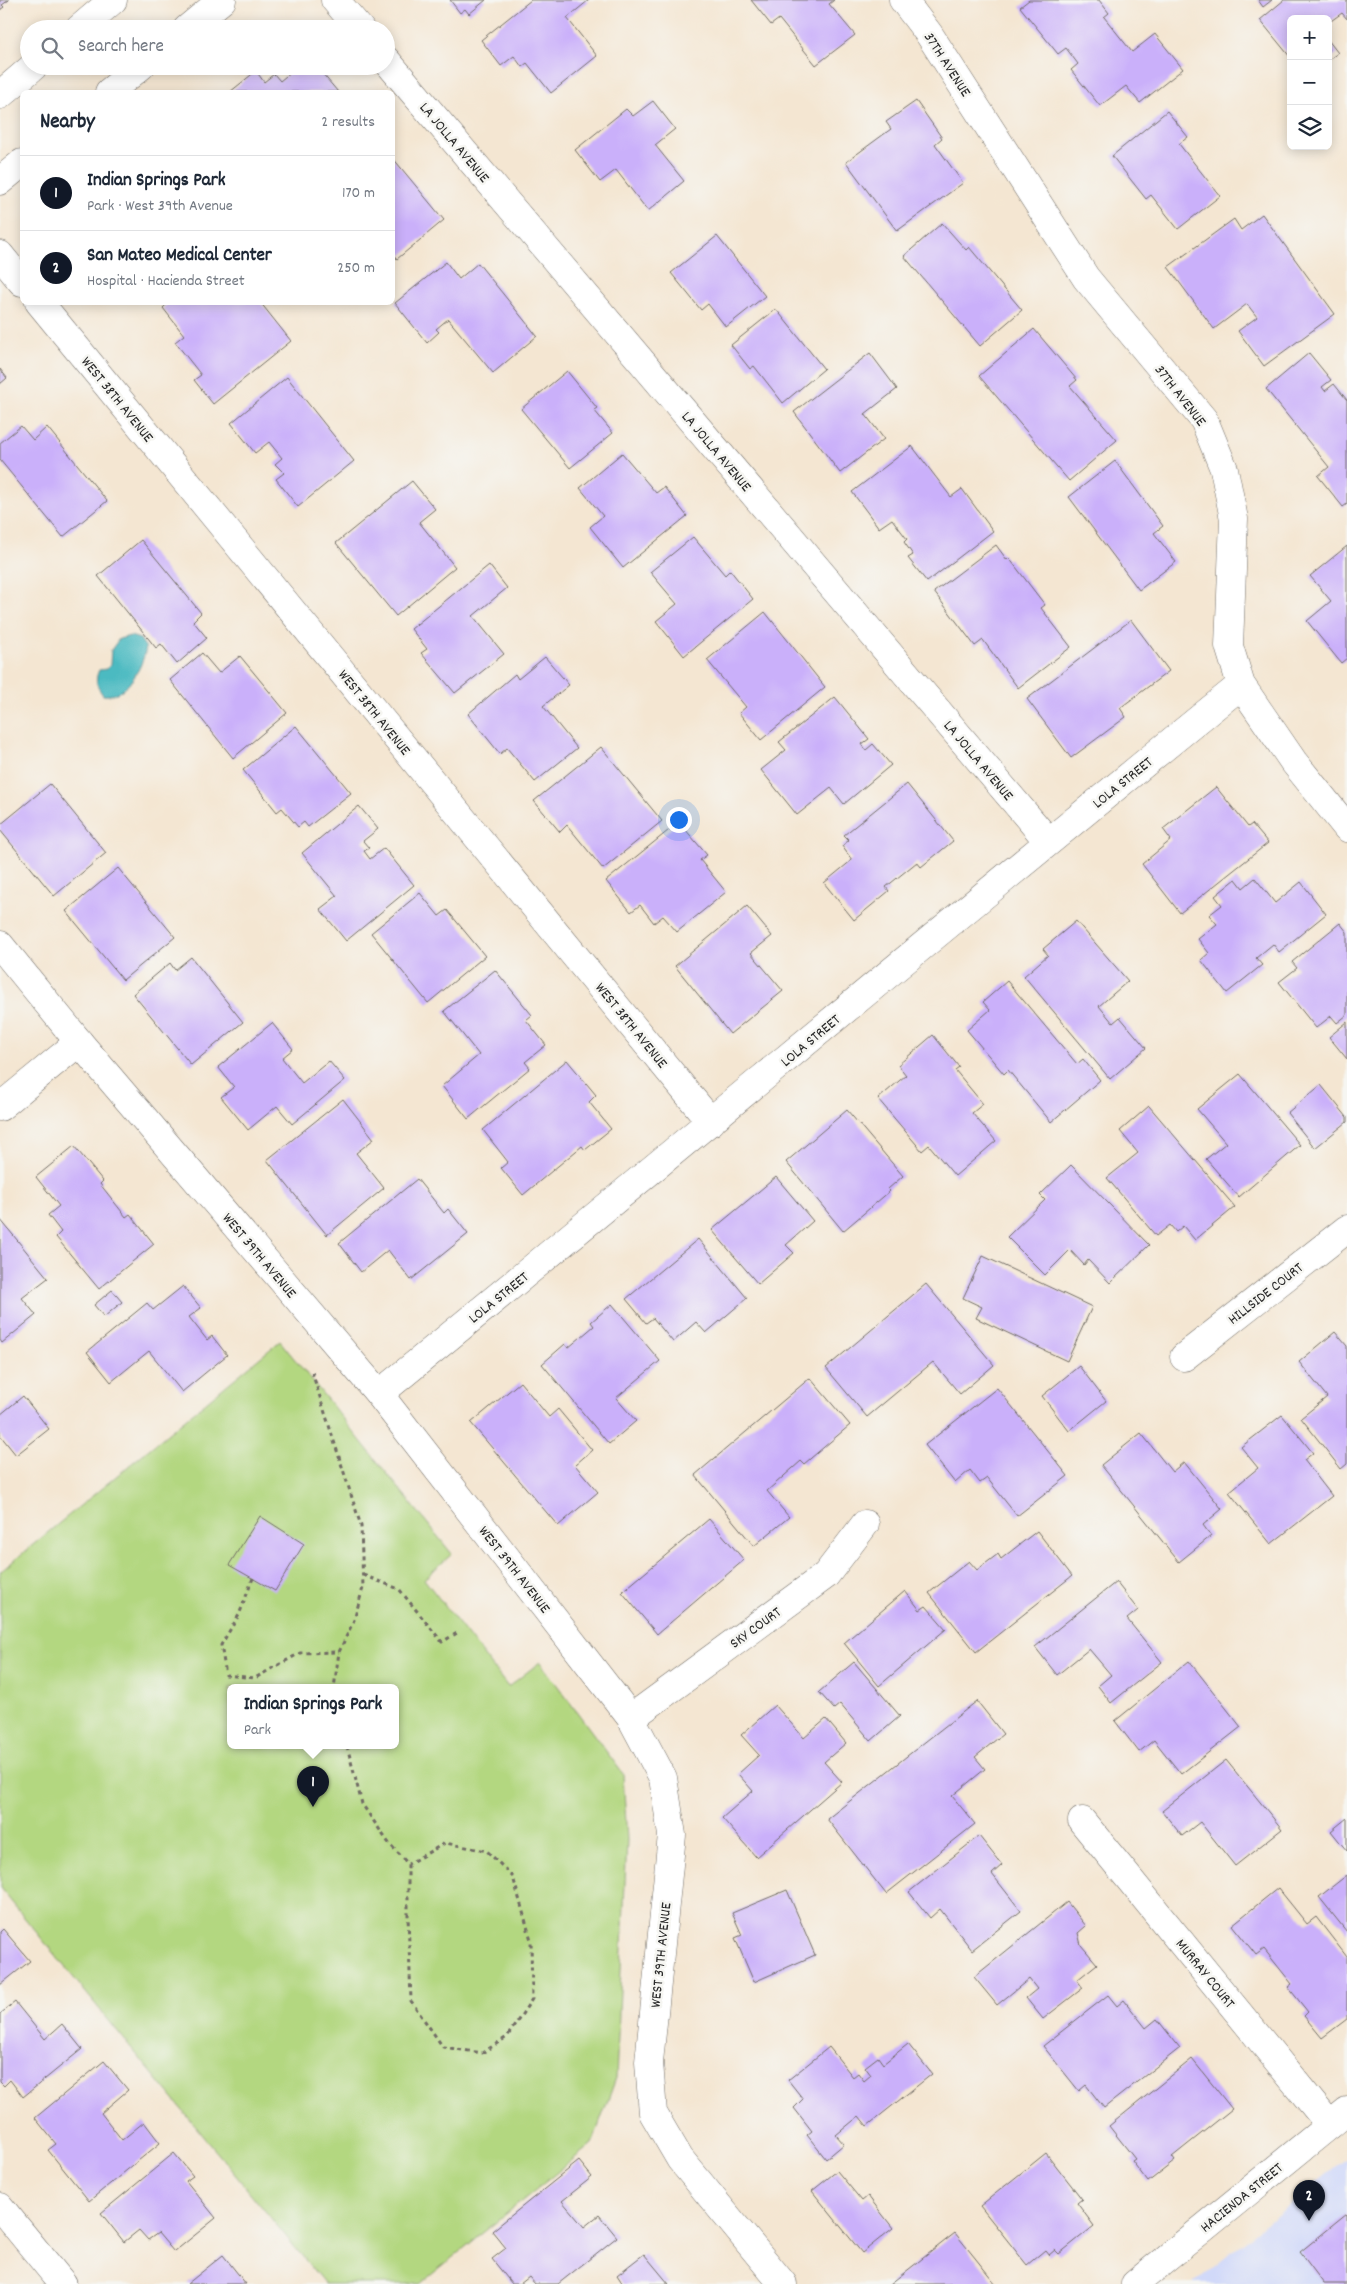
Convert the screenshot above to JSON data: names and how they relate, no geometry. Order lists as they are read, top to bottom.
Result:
{
  "streets": {
    "street": [
      "37TH AVENUE",
      "LA JOLLA AVENUE",
      "WEST 38TH AVENUE",
      "LOLA STREET",
      "WEST 39TH AVENUE",
      "HILLSIDE COURT",
      "SKY COURT",
      "MURRAY COURT",
      "HACIENDA STREET"
    ]
  },
  "crossings": [
    ["37TH AVENUE", "LOLA STREET"],
    ["LA JOLLA AVENUE", "LOLA STREET"],
    ["WEST 38TH AVENUE", "LOLA STREET"],
    ["LOLA STREET", "WEST 39TH AVENUE"],
    ["WEST 39TH AVENUE", "SKY COURT"],
    ["MURRAY COURT", "HACIENDA STREET"]
  ],
  "page": {
    "map_buttons": ["+", "−"],
    "search": "Search here",
    "heading": ["Nearby", "2 results"],
    "list": [
      {
        "mark": "1",
        "name": "Indian Springs Park",
        "note": "Park · West 39th Avenue",
        "value": "170 m"
      },
      {
        "mark": "2",
        "name": "San Mateo Medical Center",
        "note": "Hospital · Hacienda Street",
        "value": "250 m"
      }
    ],
    "popup": ["Indian Springs Park", "Park"],
    "pins": ["1", "2"]
  }
}
